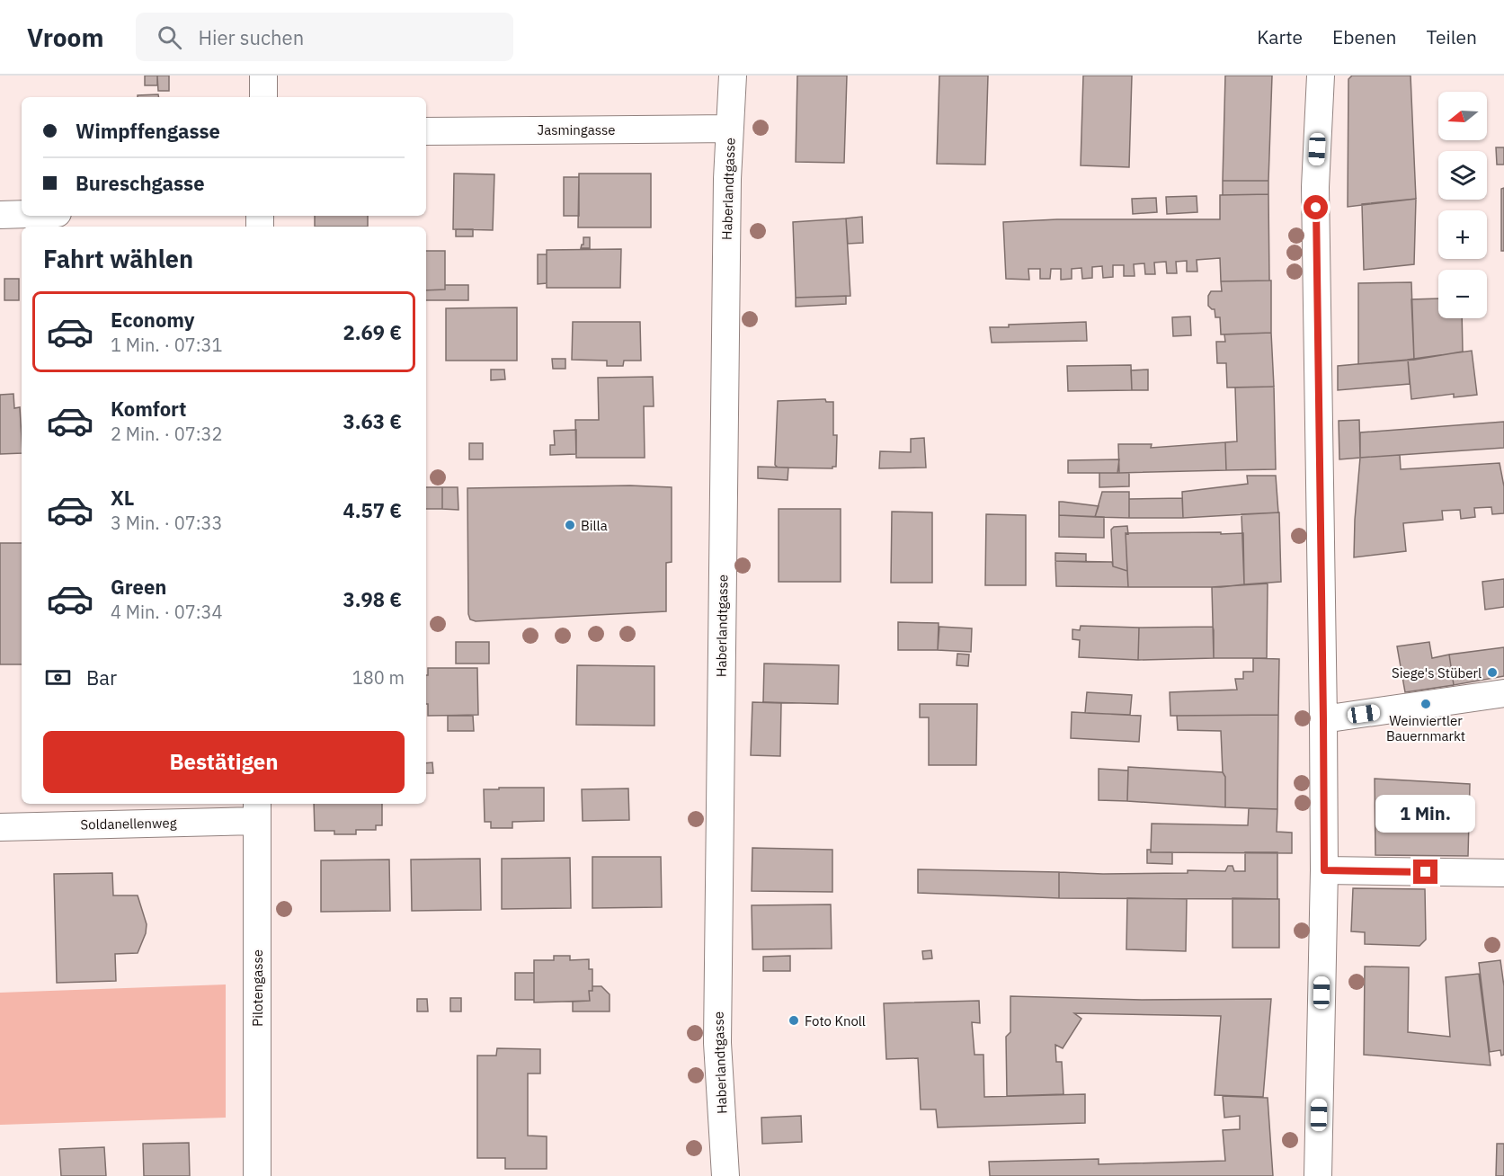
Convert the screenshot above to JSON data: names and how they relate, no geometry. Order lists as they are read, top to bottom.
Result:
{
  "streets": {
    "street": [
      "Jasmingasse",
      "Haberlandtgasse",
      "Soldanellenweg",
      "Pilotengasse"
    ]
  },
  "crossings": [
    ["Jasmingasse", "Haberlandtgasse"],
    ["Soldanellenweg", "Pilotengasse"]
  ],
  "places": [
    "Billa",
    "Siege's Stüberl",
    "Weinviertler Bauernmarkt",
    "Foto Knoll"
  ],
  "north": "left",
  "page": {
    "header": "Vroom",
    "search": "Hier suchen",
    "nav": ["Karte", "Ebenen", "Teilen"],
    "map_buttons": ["+", "−"],
    "banner": ["Wimpffengasse", "Bureschgasse"],
    "heading": "Fahrt wählen",
    "list": [
      {
        "name": "Economy",
        "note": "1 Min. · 07:31",
        "value": "2.69 €"
      },
      {
        "name": "Komfort",
        "note": "2 Min. · 07:32",
        "value": "3.63 €"
      },
      {
        "name": "XL",
        "note": "3 Min. · 07:33",
        "value": "4.57 €"
      },
      {
        "name": "Green",
        "note": "4 Min. · 07:34",
        "value": "3.98 €"
      }
    ],
    "pay": ["Bar", "180 m"],
    "buttons": "Bestätigen",
    "bubble": "1 Min."
  }
}
